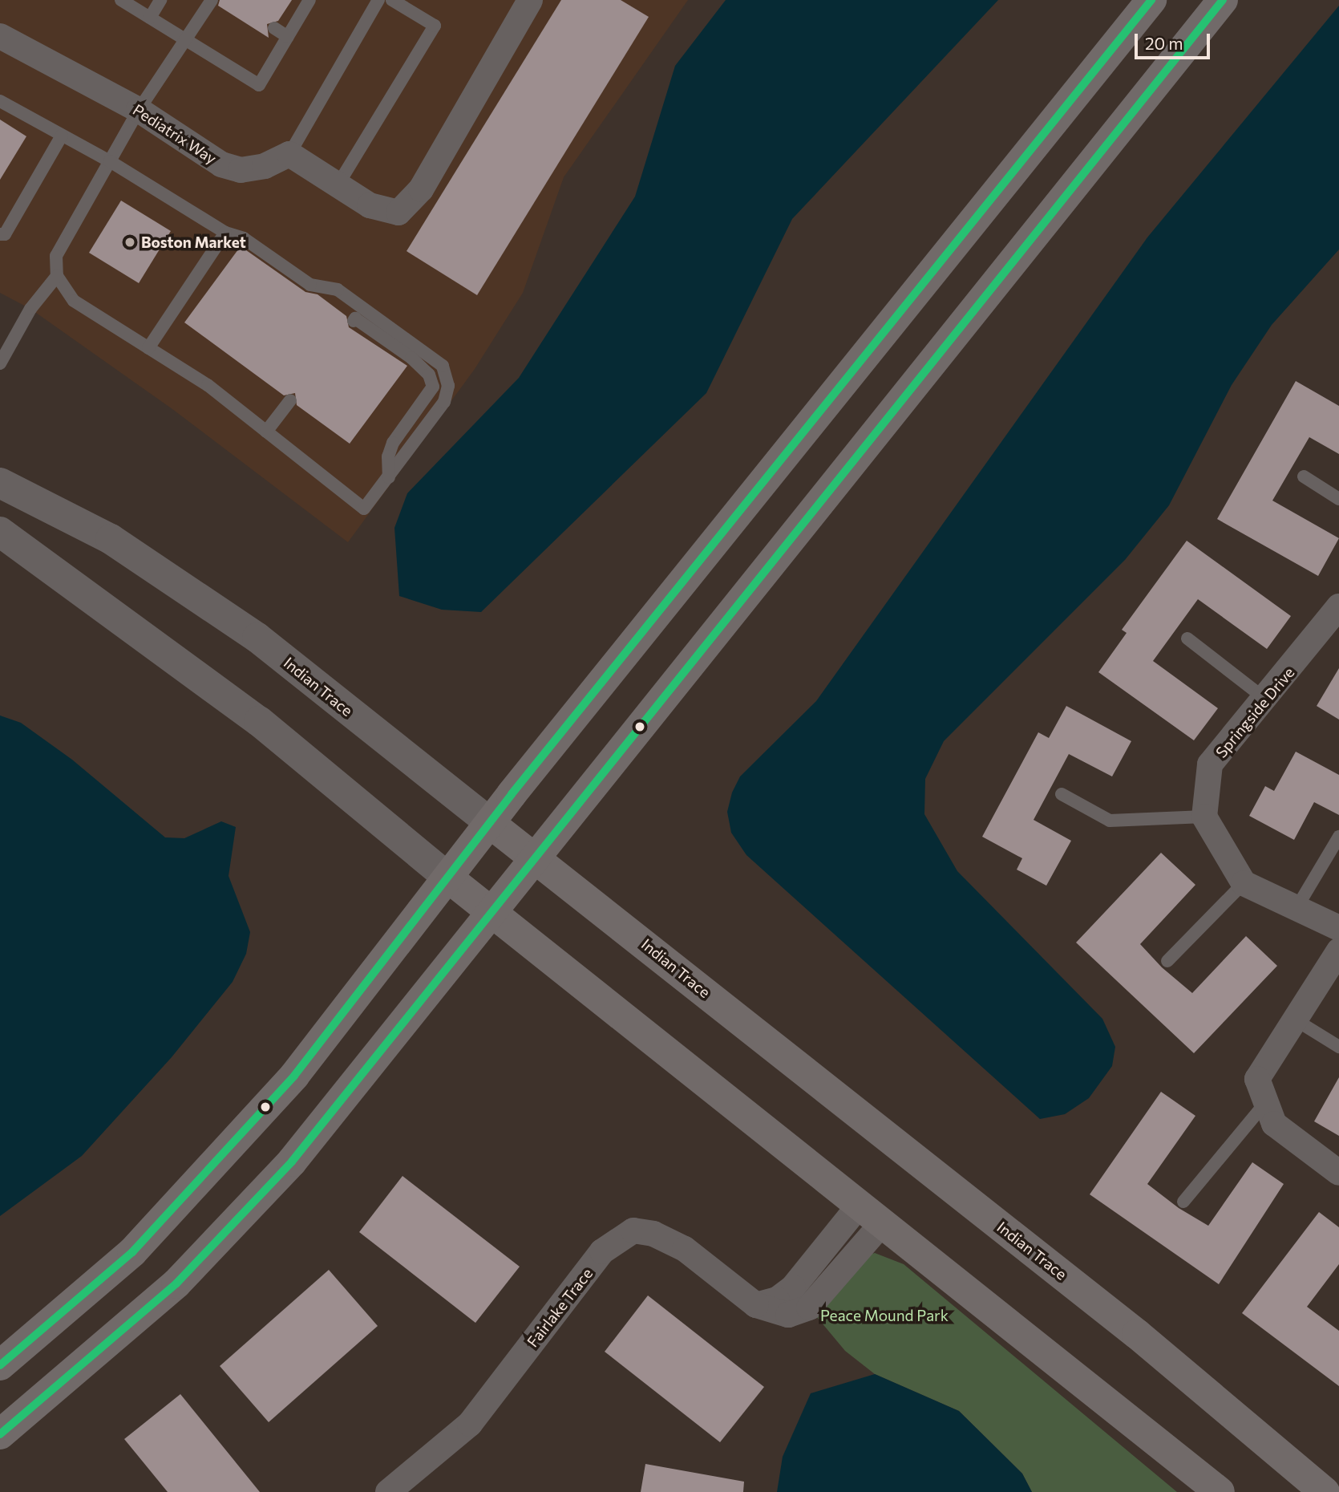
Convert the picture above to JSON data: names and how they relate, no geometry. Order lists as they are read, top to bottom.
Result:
{
  "streets": {
    "main road": ["Indian Trace"],
    "street": ["Pediatrix Way", "Springside Drive", "Fairlake Trace"]
  },
  "parks": ["Peace Mound Park"],
  "places": ["Boston Market"],
  "scale_bar": "20 m"
}
